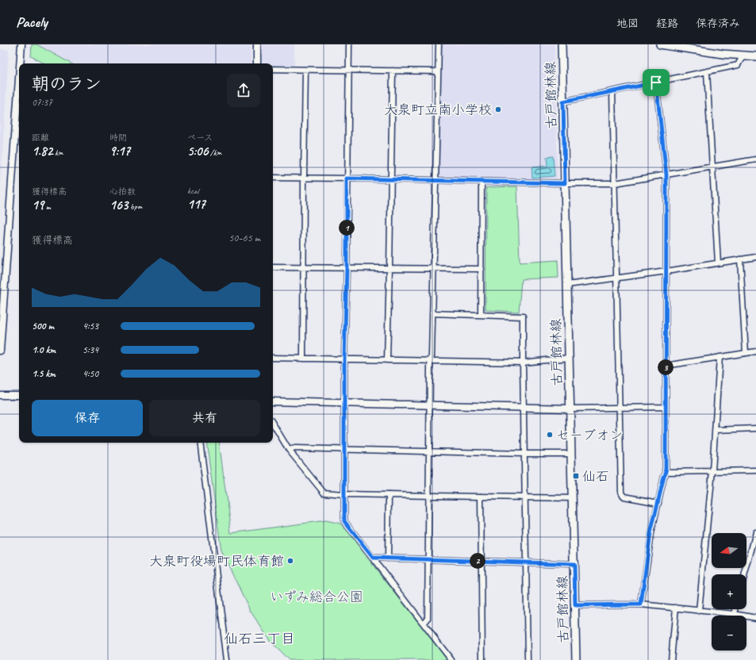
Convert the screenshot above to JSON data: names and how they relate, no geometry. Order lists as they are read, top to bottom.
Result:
{
  "streets": {
    "main road": ["古戸館林線"]
  },
  "districts": ["仙石三丁目"],
  "parks": ["いずみ総合公園"],
  "places": {
    "other": ["大泉町立南小学校", "セーブオン", "大泉町役場町民体育館"],
    "transit": ["仙石"]
  },
  "north": "left",
  "page": {
    "header": "Pacely",
    "nav": ["地図", "経路", "保存済み"],
    "heading": ["朝のラン", "07:37"],
    "stats": [
      ["距離", "1.82 km"],
      ["時間", "9:17"],
      ["ペース", "5:06 /km"],
      ["獲得標高", "19 m"],
      ["心拍数", "163 bpm"],
      ["kcal", "117"]
    ],
    "pins": ["1", "3", "2"],
    "chart": ["獲得標高", "50–65 m"],
    "list": [
      {
        "name": "500 m",
        "note": "4:53"
      },
      {
        "name": "1.0 km",
        "note": "5:34"
      },
      {
        "name": "1.5 km",
        "note": "4:50"
      }
    ],
    "buttons": ["保存", "共有"],
    "map_buttons": ["+", "−"]
  }
}
